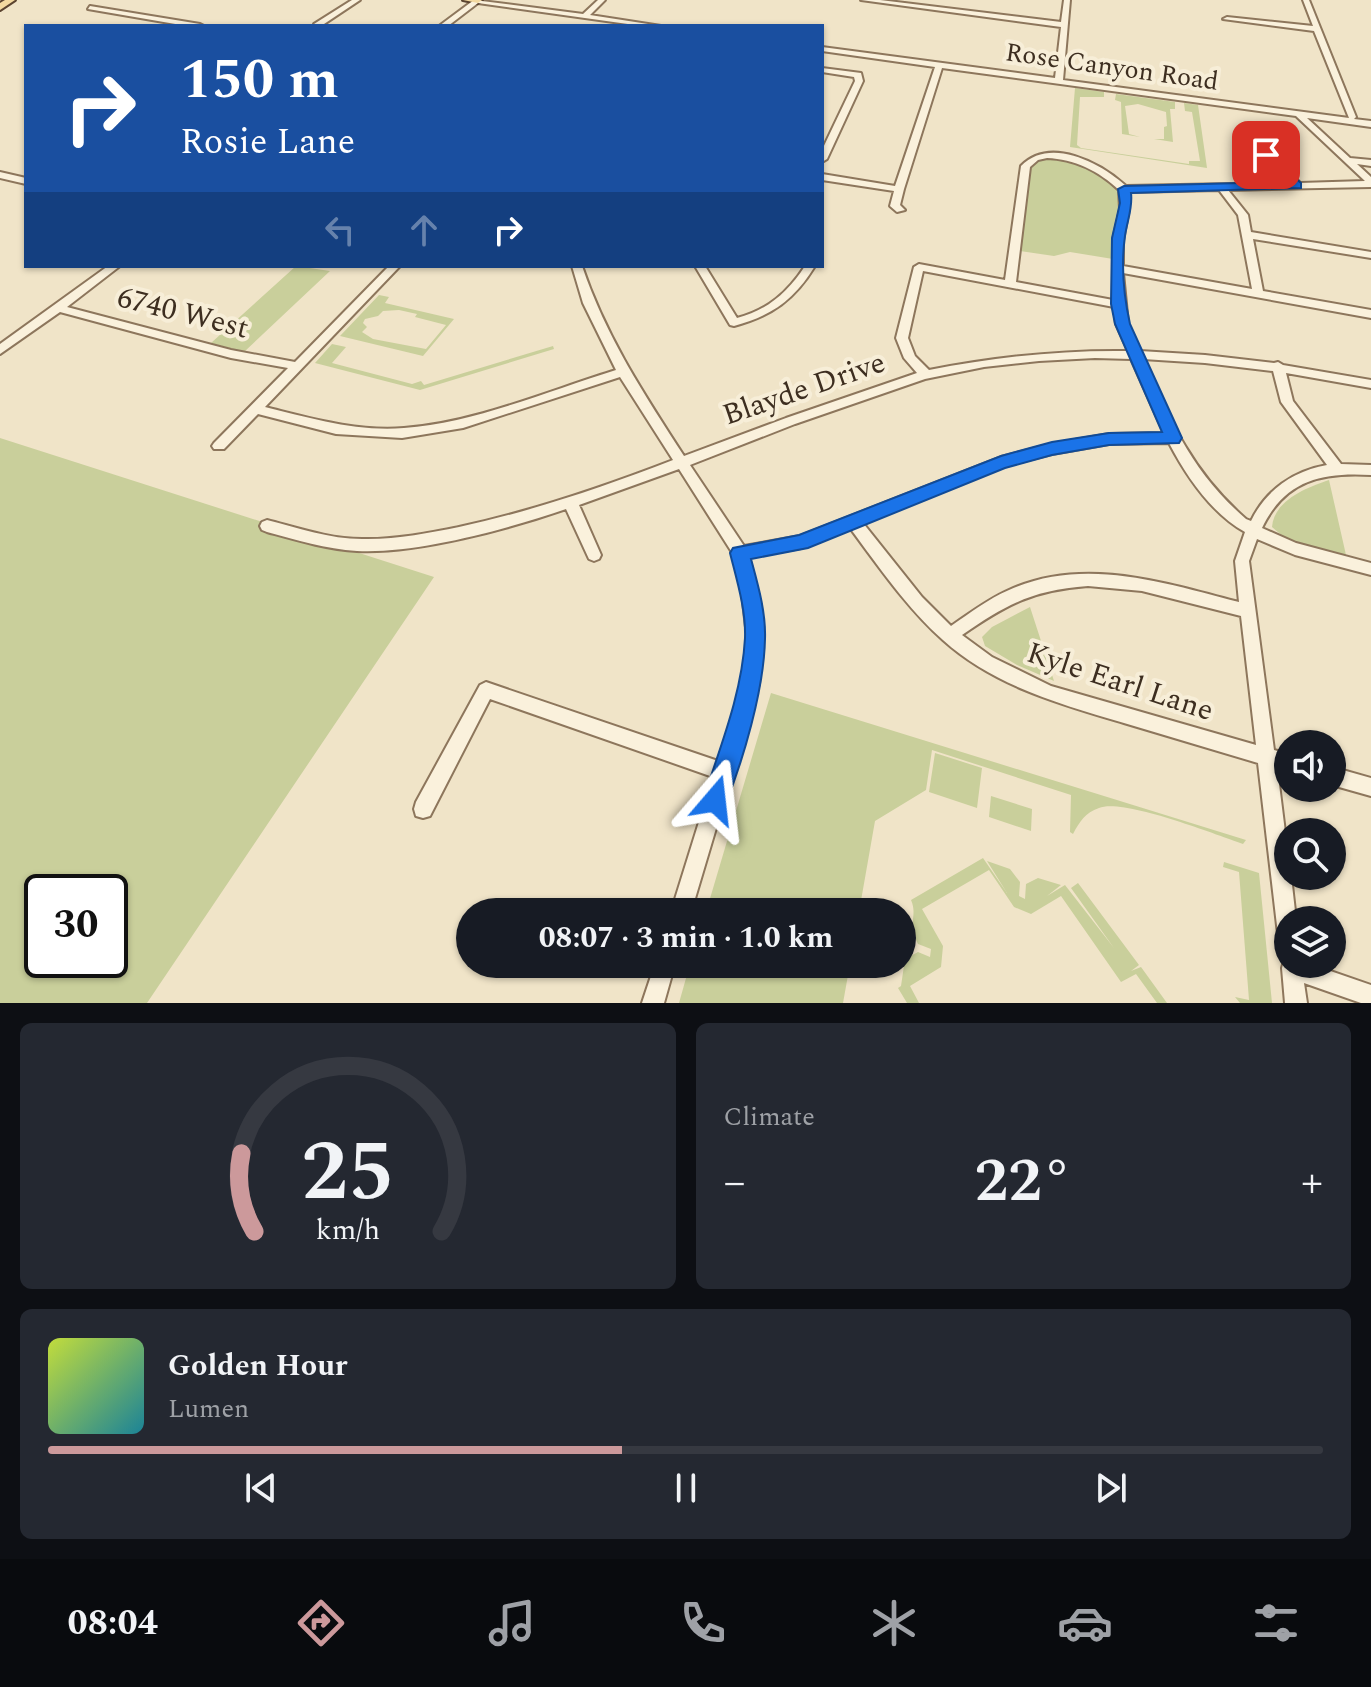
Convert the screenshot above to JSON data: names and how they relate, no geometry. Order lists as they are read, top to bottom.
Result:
{
  "streets": {
    "street": [
      "Rose Canyon Road",
      "6740 West",
      "Blayde Drive",
      "Kyle Earl Lane"
    ]
  },
  "page": {
    "turn": ["150 m", "Rosie Lane"],
    "limit": "30",
    "trip": "08:07 · 3 min · 1.0 km",
    "tile": "Climate",
    "heat": ["−", "22°", "+"],
    "song": ["Golden Hour", "Lumen"],
    "tabs": "08:04",
    "gauge": ["25", "km/h"]
  }
}
